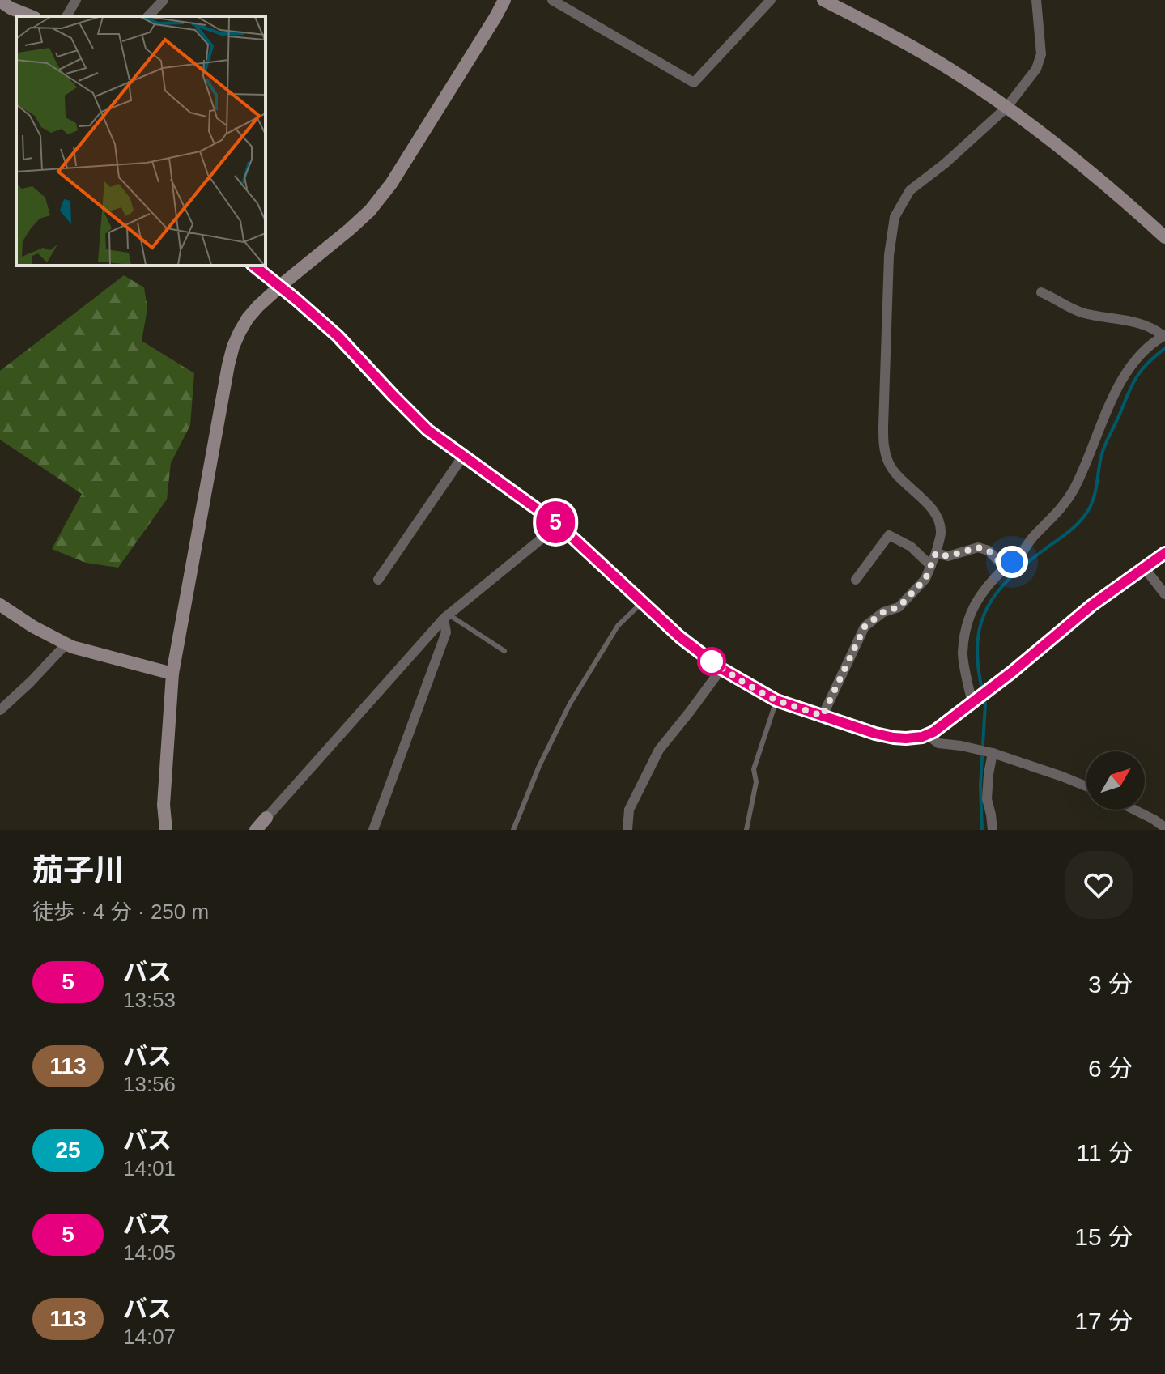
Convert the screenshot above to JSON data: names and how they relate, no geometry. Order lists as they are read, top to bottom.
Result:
{
  "lines": ["bus line 5"],
  "north": "top right",
  "page": {
    "on_map": "5",
    "heading": ["茄子川", "徒歩 · 4 分 · 250 m"],
    "list": [
      {
        "mark": "5",
        "name": "バス",
        "note": "13:53",
        "value": "3 分"
      },
      {
        "mark": "113",
        "name": "バス",
        "note": "13:56",
        "value": "6 分"
      },
      {
        "mark": "25",
        "name": "バス",
        "note": "14:01",
        "value": "11 分"
      },
      {
        "mark": "5",
        "name": "バス",
        "note": "14:05",
        "value": "15 分"
      },
      {
        "mark": "113",
        "name": "バス",
        "note": "14:07",
        "value": "17 分"
      }
    ]
  }
}
